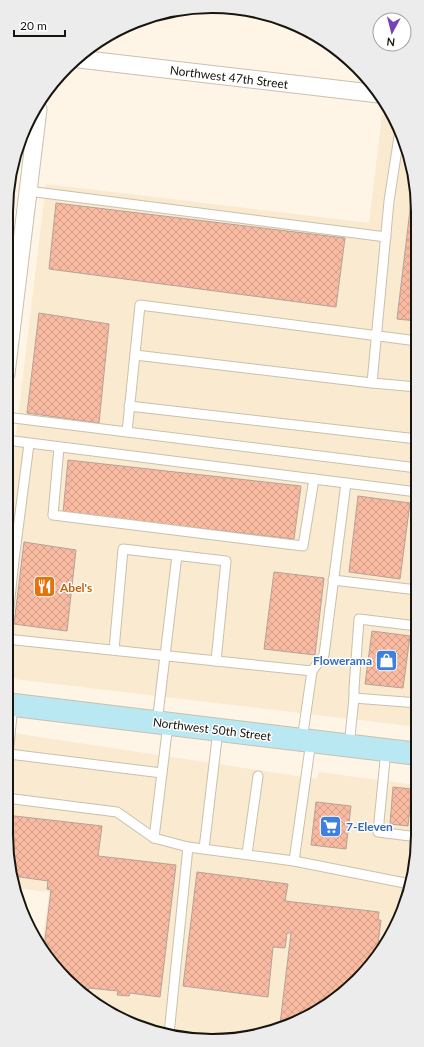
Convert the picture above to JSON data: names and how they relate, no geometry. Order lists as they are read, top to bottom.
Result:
{
  "streets": {
    "main road": ["Northwest 50th Street"],
    "street": ["Northwest 47th Street"]
  },
  "places": {
    "restaurant": ["Abel's"],
    "shop": ["Flowerama"],
    "supermarket": ["7-Eleven"]
  },
  "scale_bar": "20 m",
  "north": "bottom"
}
